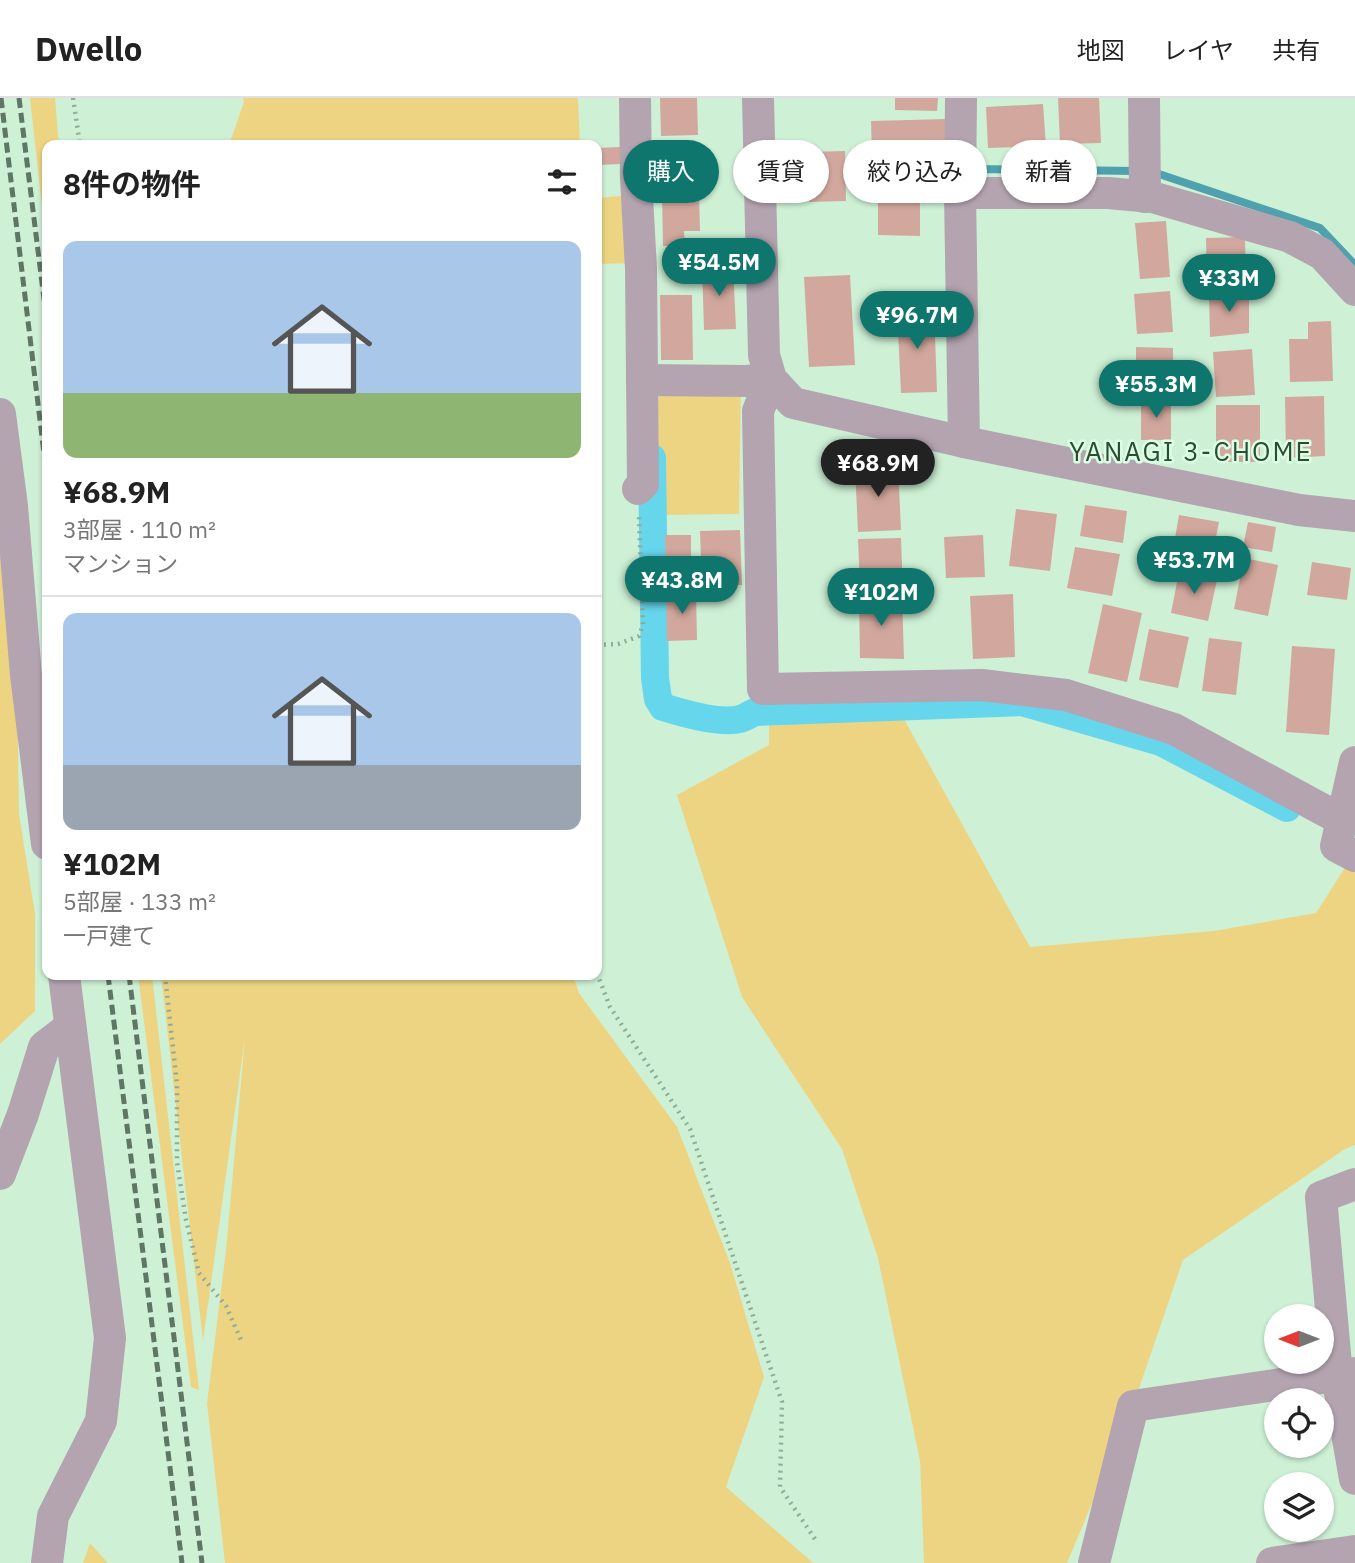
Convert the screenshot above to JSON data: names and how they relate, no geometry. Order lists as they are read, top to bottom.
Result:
{
  "districts": ["YANAGI 3-CHOME"],
  "north": "left",
  "page": {
    "header": "Dwello",
    "nav": ["地図", "レイヤ", "共有"],
    "chip": [
      "購入",
      "賃貸",
      "絞り込み",
      "新着"
    ],
    "heading": "8件の物件",
    "list": [
      {
        "name": "¥68.9M",
        "note": "3部屋 · 110 m² · マンション"
      },
      {
        "name": "¥102M",
        "note": "5部屋 · 133 m² · 一戸建て"
      }
    ],
    "price": [
      "¥54.5M",
      "¥33M",
      "¥96.7M",
      "¥55.3M",
      "¥68.9M",
      "¥53.7M",
      "¥43.8M",
      "¥102M"
    ]
  }
}
